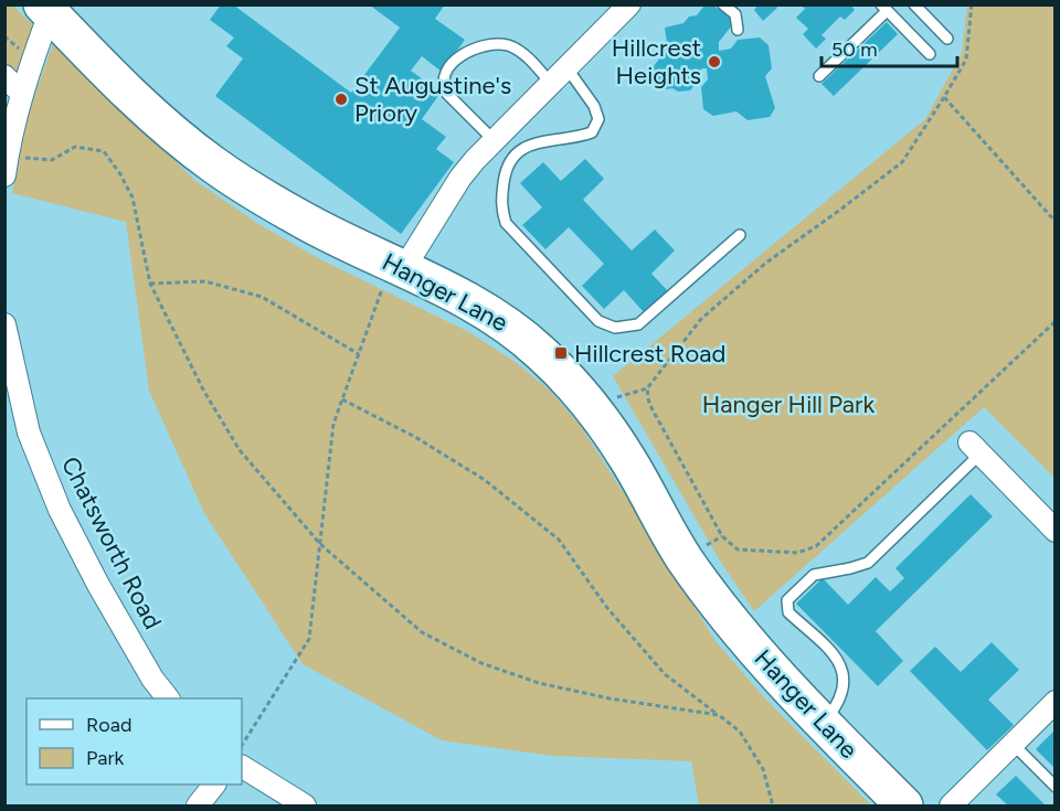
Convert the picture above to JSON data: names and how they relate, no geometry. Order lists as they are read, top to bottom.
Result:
{
  "streets": {
    "highway": ["Hanger Lane"],
    "street": ["Chatsworth Road"]
  },
  "parks": ["Hanger Hill Park"],
  "places": {
    "other": ["Hillcrest Heights", "St Augustine's Priory"],
    "transit": ["Hillcrest Road"]
  },
  "legend": ["Road", "Park"],
  "scale_bar": "50 m"
}
